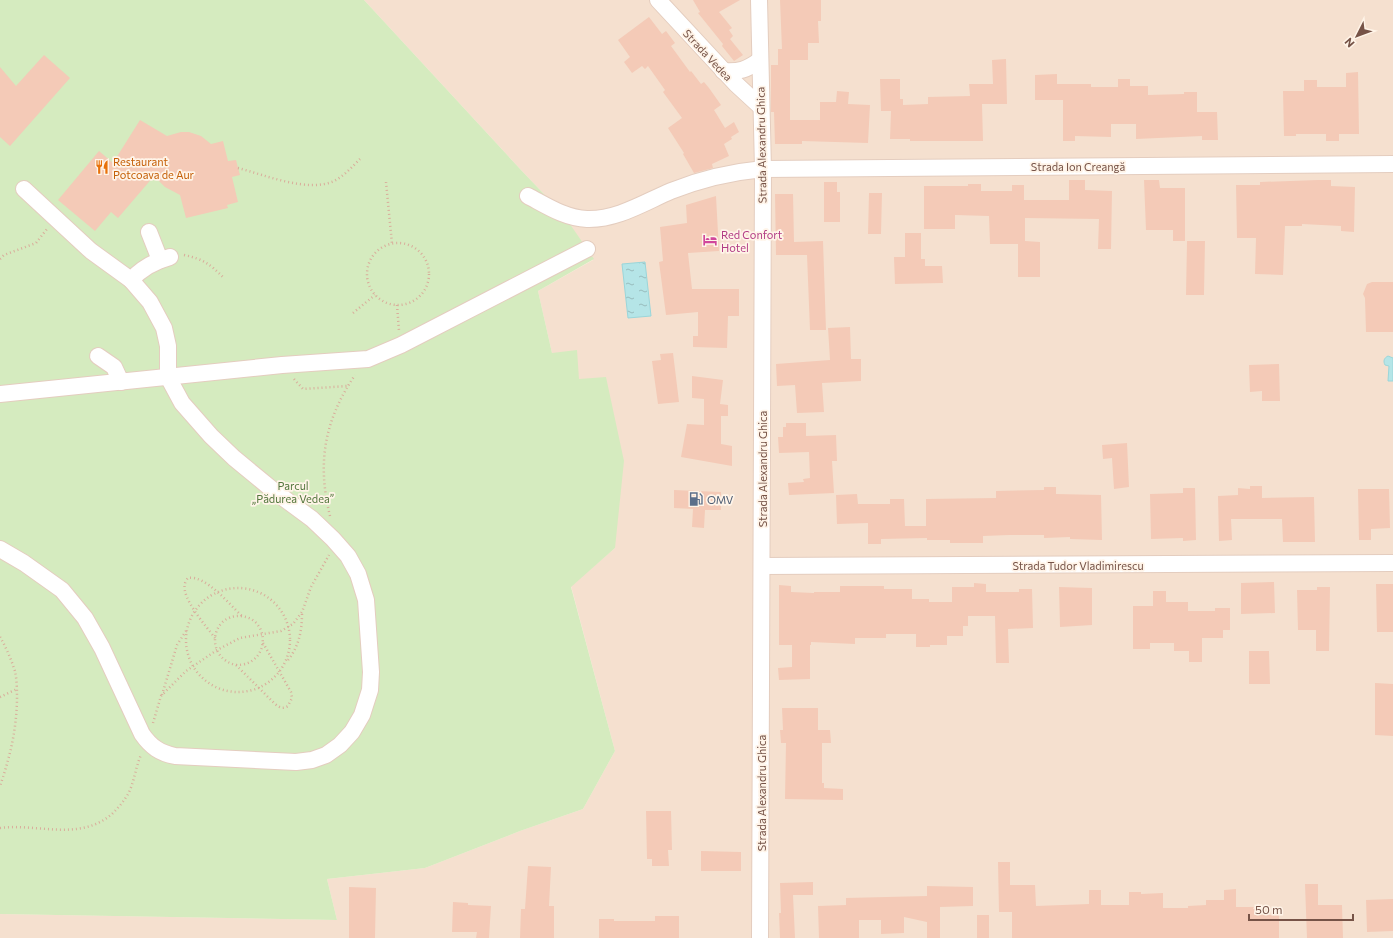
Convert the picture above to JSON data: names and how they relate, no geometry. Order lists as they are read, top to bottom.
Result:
{
  "streets": {
    "street": [
      "Strada Vedea",
      "Strada Alexandru Ghica",
      "Strada Ion Creangă",
      "Strada Tudor Vladimirescu"
    ]
  },
  "crossings": [
    ["Strada Vedea", "Strada Alexandru Ghica"],
    ["Strada Alexandru Ghica", "Strada Ion Creangă"],
    ["Strada Alexandru Ghica", "Strada Tudor Vladimirescu"]
  ],
  "parks": ["Parcul „Pădurea Vedea”"],
  "places": {
    "restaurant": ["Restaurant Potcoava de Aur"],
    "hotel": ["Red Confort Hotel"],
    "fuel station": ["OMV"]
  },
  "scale_bar": "50 m",
  "north": "bottom left"
}
